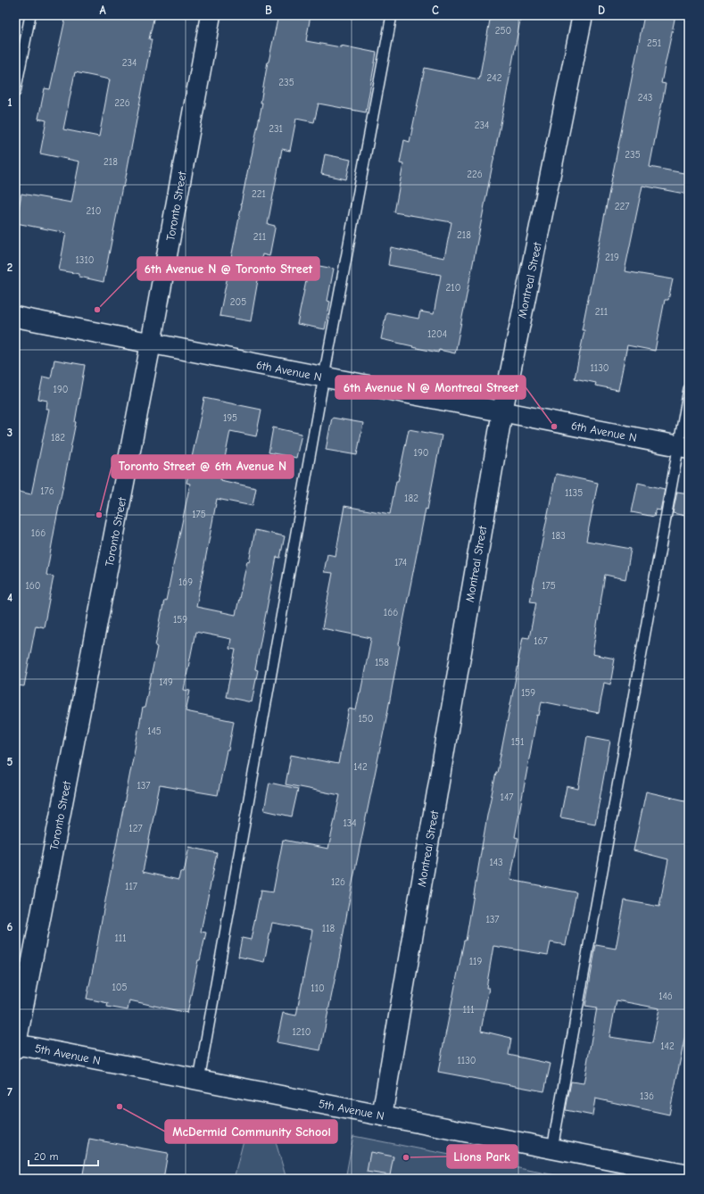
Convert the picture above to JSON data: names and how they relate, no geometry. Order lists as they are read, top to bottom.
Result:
{
  "streets": {
    "street": [
      "Toronto Street",
      "Montreal Street",
      "6th Avenue N",
      "5th Avenue N"
    ]
  },
  "crossings": [
    ["Toronto Street", "6th Avenue N"],
    ["Toronto Street", "5th Avenue N"],
    ["Montreal Street", "6th Avenue N"],
    ["Montreal Street", "5th Avenue N"]
  ],
  "places": [
    "6th Avenue N @ Toronto Street",
    "6th Avenue N @ Montreal Street",
    "Toronto Street @ 6th Avenue N",
    "McDermid Community School",
    "Lions Park"
  ],
  "house_numbers": [
    "250",
    "251",
    "234",
    "242",
    "235",
    "243",
    "226",
    "234",
    "231",
    "235",
    "218",
    "226",
    "221",
    "227",
    "210",
    "218",
    "211",
    "219",
    "1310",
    "210",
    "205",
    "211",
    "1204",
    "1130",
    "190",
    "195",
    "182",
    "190",
    "176",
    "1135",
    "182",
    "175",
    "166",
    "183",
    "174",
    "169",
    "160",
    "175",
    "166",
    "159",
    "167",
    "158",
    "149",
    "159",
    "150",
    "145",
    "151",
    "142",
    "137",
    "147",
    "134",
    "127",
    "143",
    "126",
    "117",
    "137",
    "118",
    "111",
    "119",
    "105",
    "110",
    "146",
    "111",
    "1210",
    "142",
    "1130",
    "136"
  ],
  "scale_bar": "20 m",
  "grid": {
    "columns": [
      "A",
      "B",
      "C",
      "D"
    ],
    "rows": [
      "1",
      "2",
      "3",
      "4",
      "5",
      "6",
      "7"
    ]
  }
}
